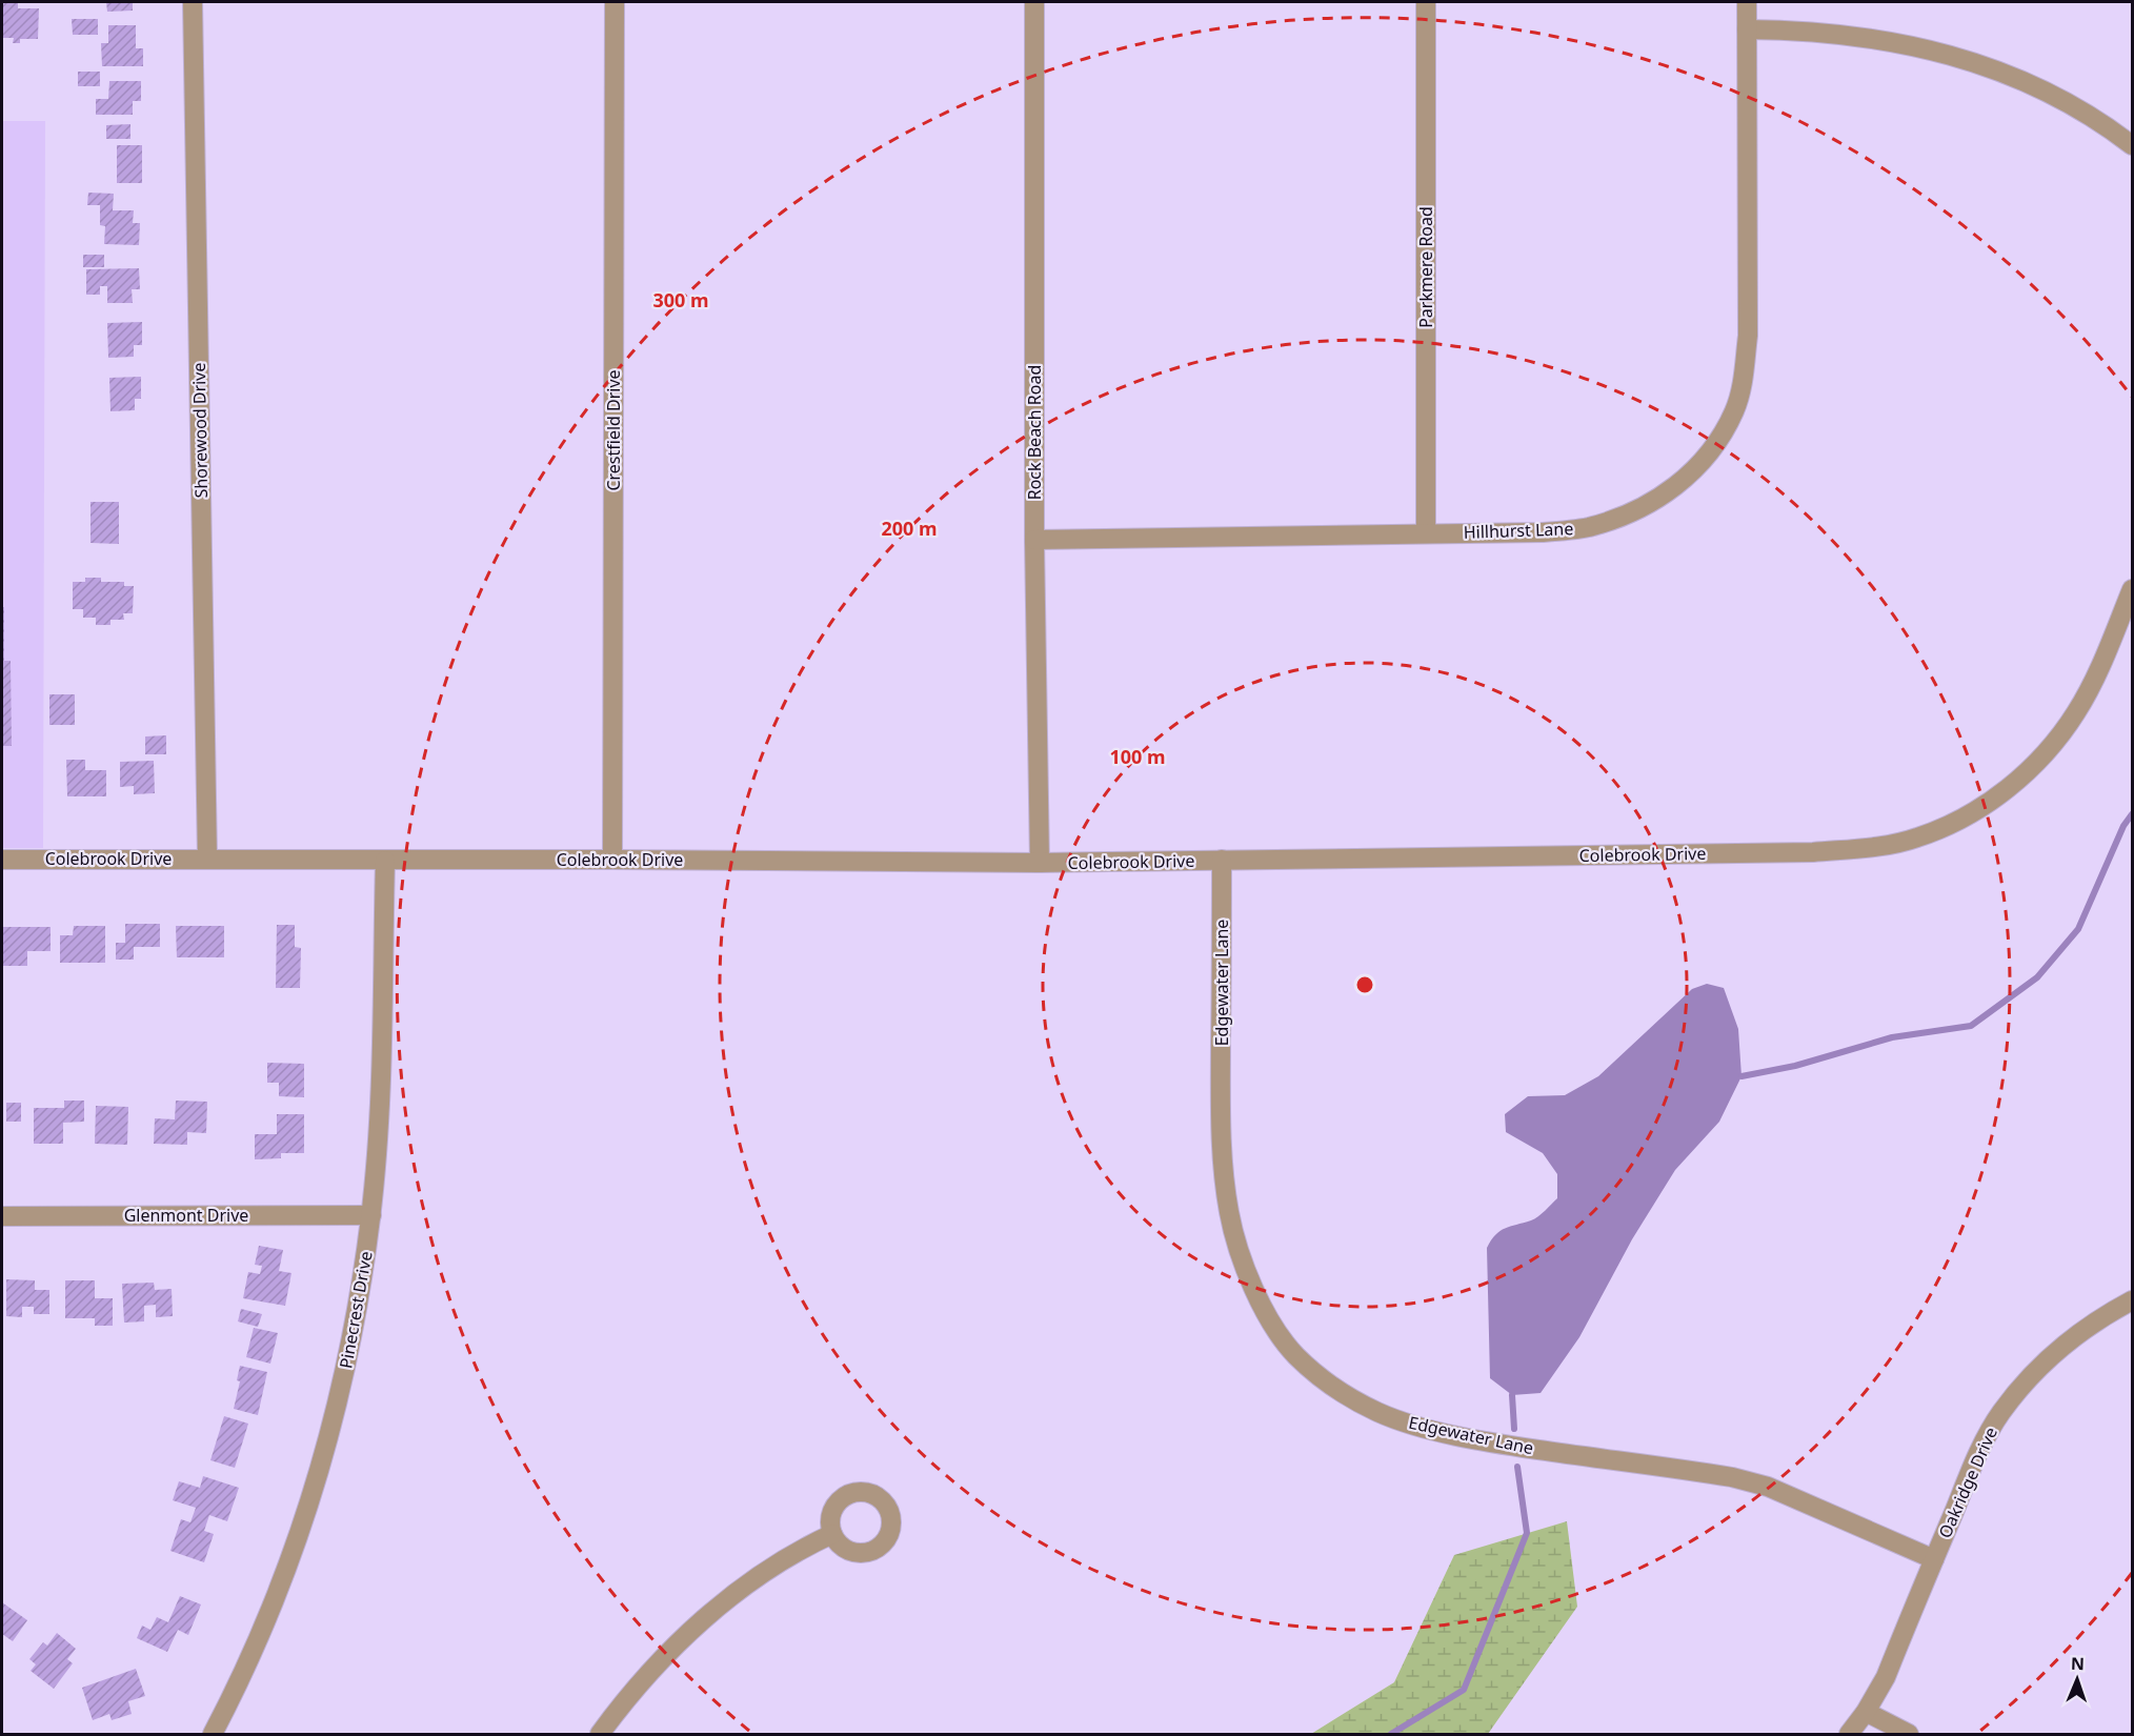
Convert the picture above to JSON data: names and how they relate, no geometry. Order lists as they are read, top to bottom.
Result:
{
  "streets": {
    "street": [
      "Parkmere Road",
      "Shorewood Drive",
      "Crestfield Drive",
      "Rock Beach Road",
      "Hillhurst Lane",
      "Colebrook Drive",
      "Edgewater Lane",
      "Glenmont Drive",
      "Pinecrest Drive",
      "Oakridge Drive"
    ]
  },
  "crossings": [
    ["Parkmere Road", "Hillhurst Lane"],
    ["Shorewood Drive", "Colebrook Drive"],
    ["Crestfield Drive", "Colebrook Drive"],
    ["Rock Beach Road", "Hillhurst Lane"],
    ["Rock Beach Road", "Colebrook Drive"],
    ["Colebrook Drive", "Edgewater Lane"],
    ["Colebrook Drive", "Pinecrest Drive"],
    ["Edgewater Lane", "Oakridge Drive"],
    ["Glenmont Drive", "Pinecrest Drive"]
  ],
  "north": "top",
  "rings": ["300 m", "200 m", "100 m"]
}
